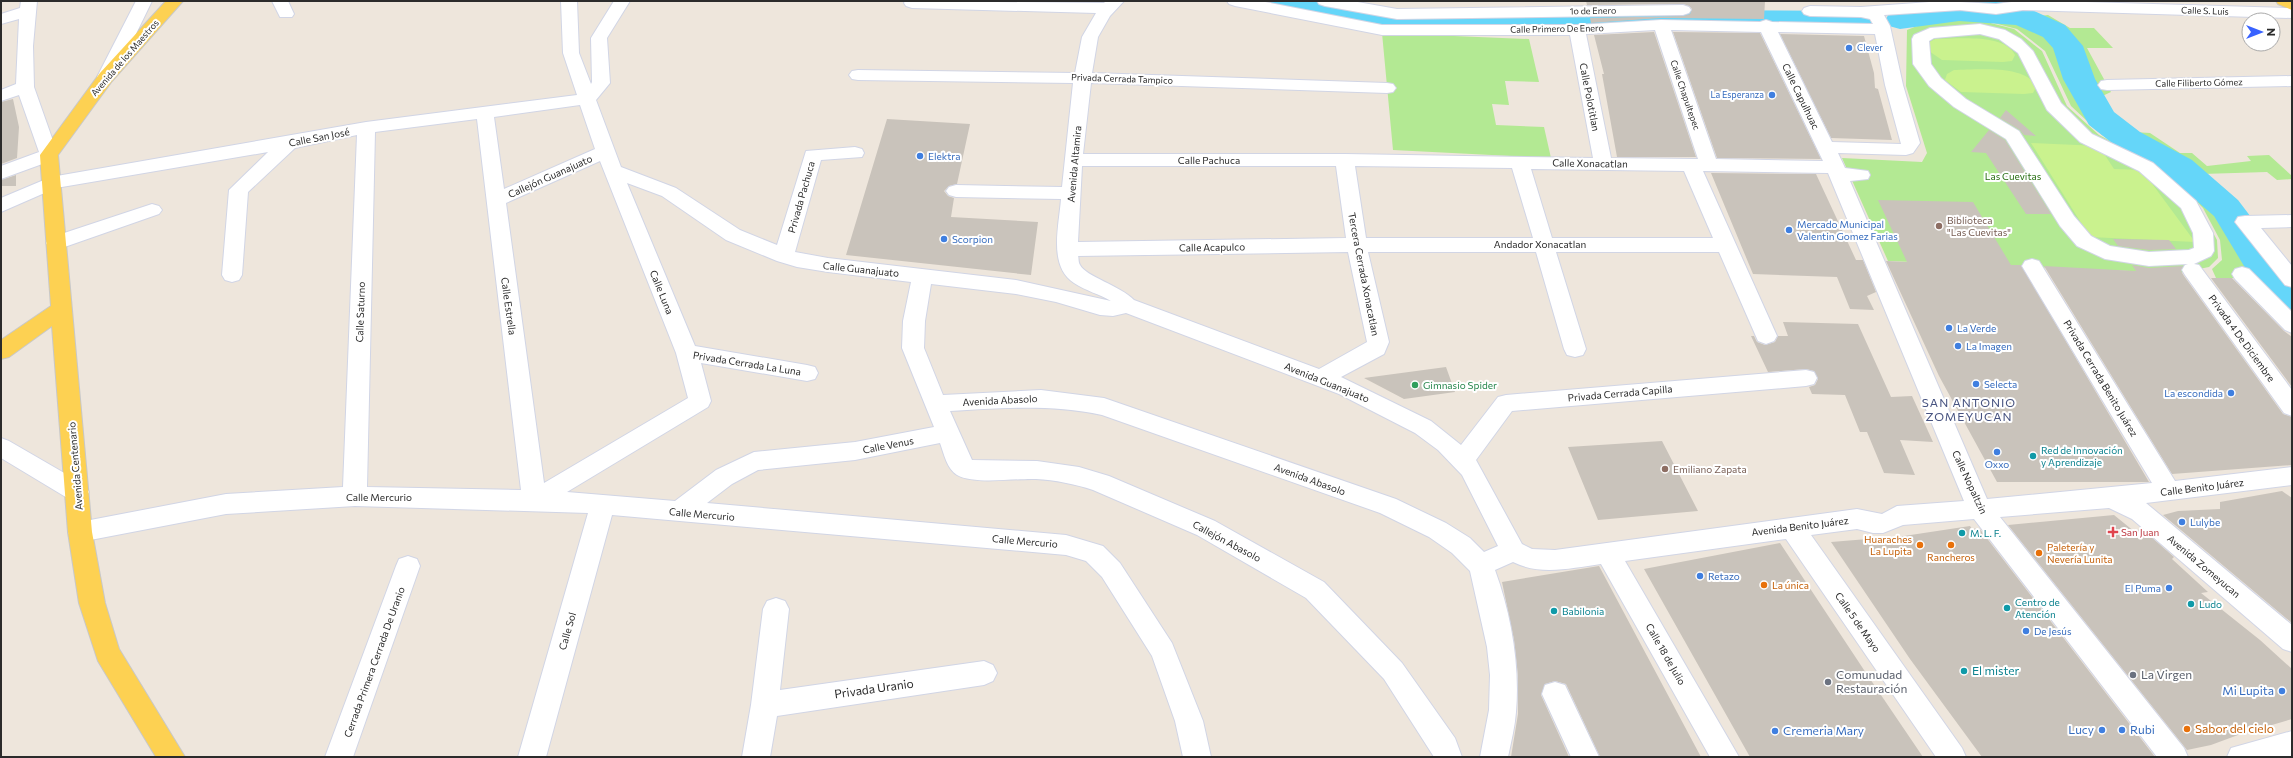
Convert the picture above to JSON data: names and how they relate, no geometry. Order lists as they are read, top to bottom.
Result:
{
  "streets": {
    "main road": ["Avenida de los Maestros", "Avenida Centenario"],
    "street": [
      "1o de Enero",
      "Calle S. Luis",
      "Calle Primero De Enero",
      "Privada Cerrada Tampico",
      "Calle Filiberto Gómez",
      "Calle Chapultepec",
      "Calle Capulhuac",
      "Calle Polotitlan",
      "Calle San José",
      "Calle Pachuca",
      "Calle Xonacatlan",
      "Avenida Altamira",
      "Callejón Guanajuato",
      "Privada Pachuca",
      "Andador Xonacatlan",
      "Calle Acapulco",
      "Calle Guanajuato",
      "Tercera Cerrada Xonacatlan",
      "Calle Luna",
      "Calle Estrella",
      "Calle Saturno",
      "Privada 4 De Diciembre",
      "Privada Cerrada La Luna",
      "Privada Cerrada Benito Juárez",
      "Avenida Guanajuato",
      "Privada Cerrada Capilla",
      "Avenida Abasolo",
      "Calle Venus",
      "Calle Nopaltzin",
      "Calle Benito Juárez",
      "Calle Mercurio",
      "Avenida Benito Juárez",
      "Callejón Abasolo",
      "Avenida Zomeyucan",
      "Calle 5 de Mayo",
      "Calle Sol",
      "Calle 18 de Julio",
      "Cerrada Primera Cerrada De Uranio",
      "Privada Uranio"
    ]
  },
  "crossings": [
    ["Calle Primero De Enero", "Calle Chapultepec"],
    ["Calle Primero De Enero", "Calle Capulhuac"],
    ["Calle Primero De Enero", "Calle Polotitlan"],
    ["Avenida de los Maestros", "Avenida Centenario"],
    ["Privada Cerrada Tampico", "Avenida Altamira"],
    ["Calle Chapultepec", "Calle Xonacatlan"],
    ["Calle Chapultepec", "Andador Xonacatlan"],
    ["Calle Capulhuac", "Calle Xonacatlan"],
    ["Calle Capulhuac", "Calle Nopaltzin"],
    ["Calle Polotitlan", "Calle Xonacatlan"],
    ["Calle San José", "Calle Luna"],
    ["Calle San José", "Calle Estrella"],
    ["Calle San José", "Calle Saturno"],
    ["Calle San José", "Avenida Centenario"],
    ["Calle Pachuca", "Calle Xonacatlan"],
    ["Calle Pachuca", "Avenida Altamira"],
    ["Calle Pachuca", "Tercera Cerrada Xonacatlan"],
    ["Calle Xonacatlan", "Tercera Cerrada Xonacatlan"],
    ["Calle Xonacatlan", "Calle Nopaltzin"],
    ["Avenida Altamira", "Calle Acapulco"],
    ["Avenida Altamira", "Calle Guanajuato"],
    ["Avenida Altamira", "Avenida Guanajuato"],
    ["Callejón Guanajuato", "Calle Luna"],
    ["Callejón Guanajuato", "Calle Estrella"],
    ["Privada Pachuca", "Calle Guanajuato"],
    ["Andador Xonacatlan", "Calle Acapulco"],
    ["Andador Xonacatlan", "Tercera Cerrada Xonacatlan"],
    ["Calle Acapulco", "Tercera Cerrada Xonacatlan"],
    ["Calle Guanajuato", "Calle Luna"],
    ["Calle Guanajuato", "Avenida Guanajuato"],
    ["Tercera Cerrada Xonacatlan", "Avenida Guanajuato"],
    ["Calle Luna", "Calle Estrella"],
    ["Calle Luna", "Privada Cerrada La Luna"],
    ["Calle Luna", "Calle Mercurio"],
    ["Calle Estrella", "Calle Mercurio"],
    ["Calle Saturno", "Calle Mercurio"],
    ["Privada Cerrada Benito Juárez", "Calle Benito Juárez"],
    ["Avenida Guanajuato", "Privada Cerrada Capilla"],
    ["Avenida Guanajuato", "Avenida Benito Juárez"],
    ["Calle Venus", "Calle Mercurio"],
    ["Calle Venus", "Callejón Abasolo"],
    ["Avenida Centenario", "Calle Mercurio"],
    ["Calle Nopaltzin", "Avenida Benito Juárez"],
    ["Calle Benito Juárez", "Avenida Benito Juárez"],
    ["Calle Benito Juárez", "Avenida Zomeyucan"],
    ["Calle Mercurio", "Calle Sol"],
    ["Avenida Benito Juárez", "Avenida Zomeyucan"],
    ["Avenida Benito Juárez", "Calle 5 de Mayo"],
    ["Avenida Benito Juárez", "Calle 18 de Julio"]
  ],
  "districts": ["SAN ANTONIO ZOMEYUCAN"],
  "parks": ["Las Cuevitas"],
  "places": {
    "other": [
      "Clever",
      "La Esperanza",
      "Elektra",
      "Biblioteca \"Las Cuevitas\"",
      "Mercado Municipal Valentin Gomez Farias",
      "Scorpion",
      "La Verde",
      "La Imagen",
      "Selecta",
      "Gimnasio Spider",
      "La escondida",
      "Oxxo",
      "Red de Innovación y Aprendizaje",
      "Emiliano Zapata",
      "Lulybe",
      "M. L. F.",
      "Huaraches La Lupita",
      "Rancheros",
      "Paletería y Nevería Lunita",
      "Retazo",
      "La única",
      "El Puma",
      "Ludo",
      "Centro de Atención",
      "Babilonia",
      "De Jesús",
      "El mister",
      "La Virgen",
      "Comunudad Restauración",
      "Mi Lupita",
      "Sabor del cielo",
      "Lucy",
      "Rubi",
      "Cremeria Mary"
    ],
    "health": ["San Juan"]
  },
  "north": "right"
}
